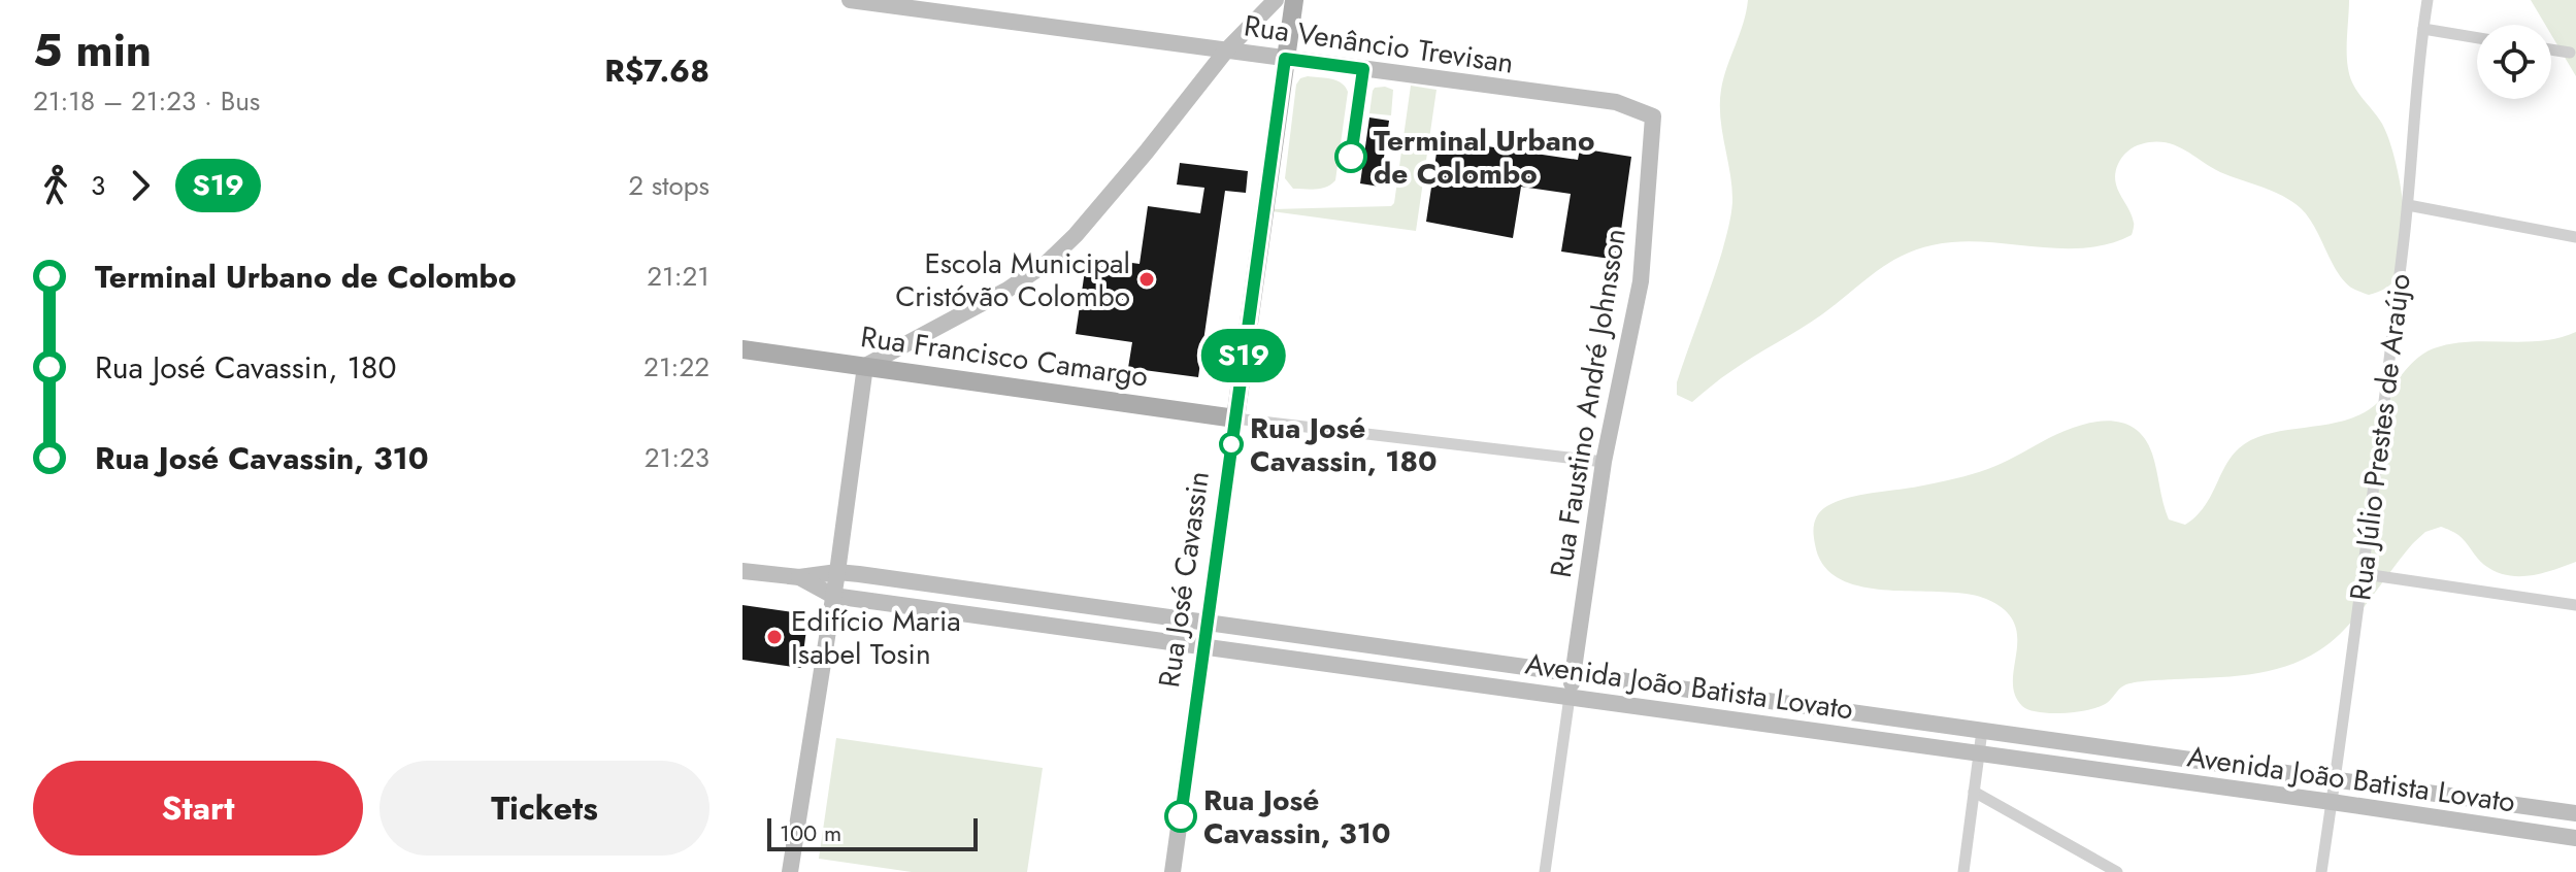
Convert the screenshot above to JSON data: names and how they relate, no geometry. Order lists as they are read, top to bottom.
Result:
{
  "streets": {
    "main road": ["Rua Francisco Camargo", "Rua José Cavassin"],
    "street": [
      "Rua Venâncio Trevisan",
      "Rua Faustino André Johnsson",
      "Rua Júlio Prestes de Araújo",
      "Avenida João Batista Lovato"
    ]
  },
  "crossings": [
    ["Rua Venâncio Trevisan", "Rua Faustino André Johnsson"],
    ["Rua Venâncio Trevisan", "Rua José Cavassin"],
    ["Rua Francisco Camargo", "Rua Faustino André Johnsson"],
    ["Rua Francisco Camargo", "Rua José Cavassin"],
    ["Rua Faustino André Johnsson", "Avenida João Batista Lovato"],
    ["Rua Júlio Prestes de Araújo", "Avenida João Batista Lovato"],
    ["Rua José Cavassin", "Avenida João Batista Lovato"]
  ],
  "places": [
    "Terminal Urbano de Colombo",
    "Escola Municipal Cristóvão Colombo",
    "Rua José Cavassin, 180",
    "Edifício Maria Isabel Tosin",
    "Rua José Cavassin, 310"
  ],
  "lines": ["bus line S19"],
  "scale_bar": "100 m",
  "page": {
    "heading": ["5 min", "21:18 – 21:23 · Bus", "R$7.68"],
    "on_map": "S19",
    "legs": ["3", "S19", "2 stops"],
    "list": [
      {
        "name": "Terminal Urbano de Colombo",
        "value": "21:21"
      },
      {
        "name": "Rua José Cavassin, 180",
        "value": "21:22"
      },
      {
        "name": "Rua José Cavassin, 310",
        "value": "21:23"
      }
    ],
    "buttons": ["Start", "Tickets"],
    "scale": "100 m"
  }
}
